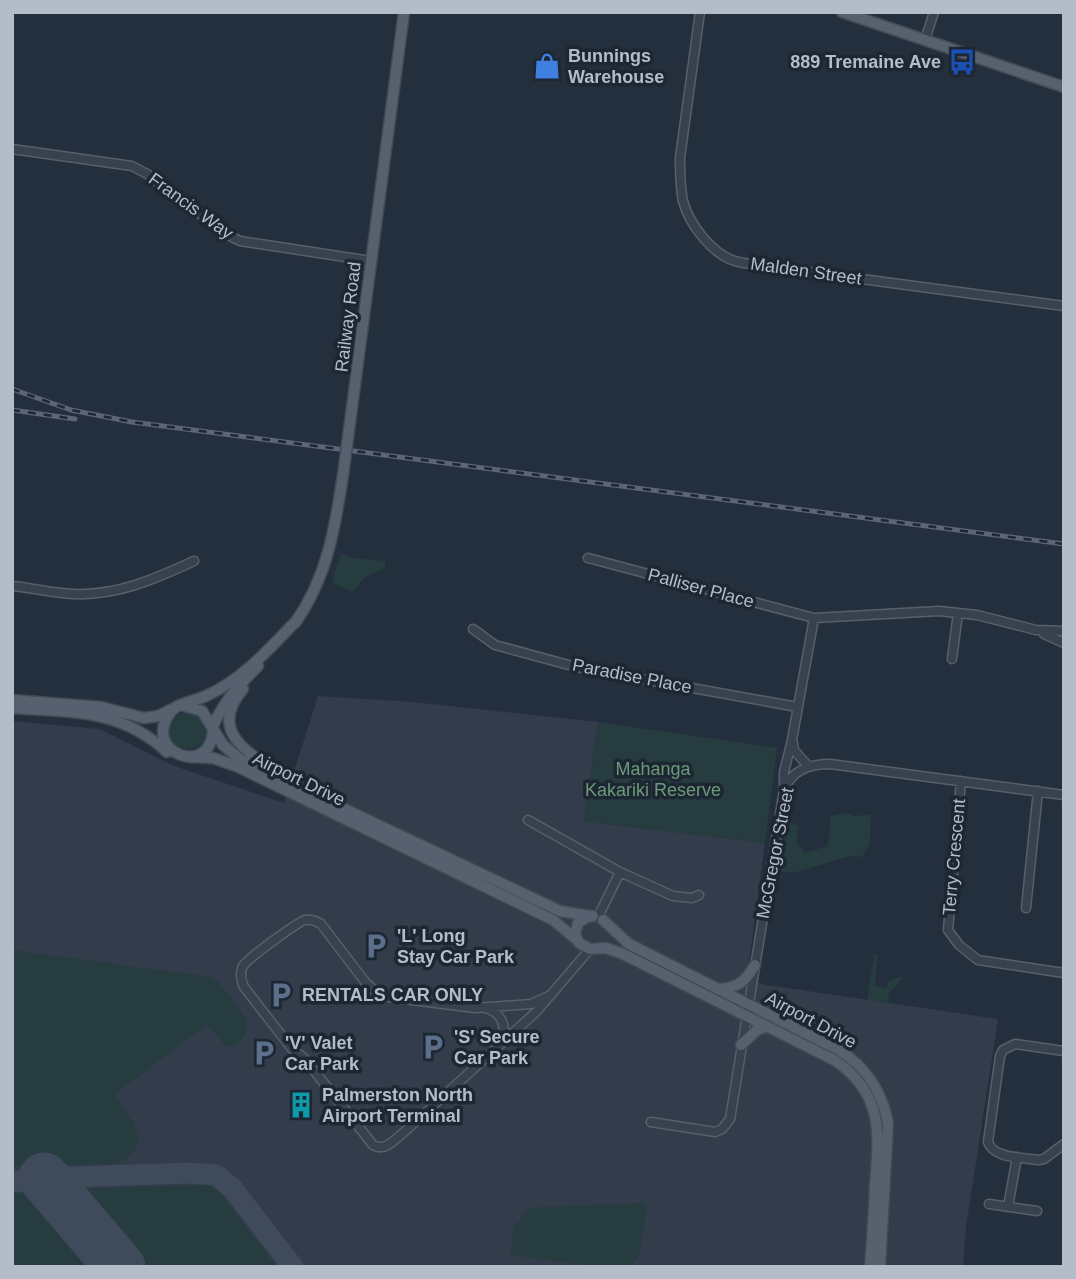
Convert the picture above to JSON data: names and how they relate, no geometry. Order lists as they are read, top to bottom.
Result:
{
  "streets": {
    "main road": ["Railway Road", "Airport Drive"],
    "street": [
      "Francis Way",
      "Malden Street",
      "Palliser Place",
      "Paradise Place",
      "McGregor Street",
      "Terry Crescent"
    ]
  },
  "crossings": [
    ["Francis Way", "Railway Road"],
    ["Railway Road", "Airport Drive"],
    ["Airport Drive", "McGregor Street"],
    ["McGregor Street", "Terry Crescent"]
  ],
  "parks": ["Mahanga Kakariki Reserve"],
  "places": {
    "bus stop": ["889 Tremaine Ave"],
    "shop": ["Bunnings Warehouse"],
    "parking": [
      "'L' Long Stay Car Park",
      "RENTALS CAR ONLY",
      "'S' Secure Car Park",
      "'V' Valet Car Park"
    ],
    "building": ["Palmerston North Airport Terminal"]
  }
}
